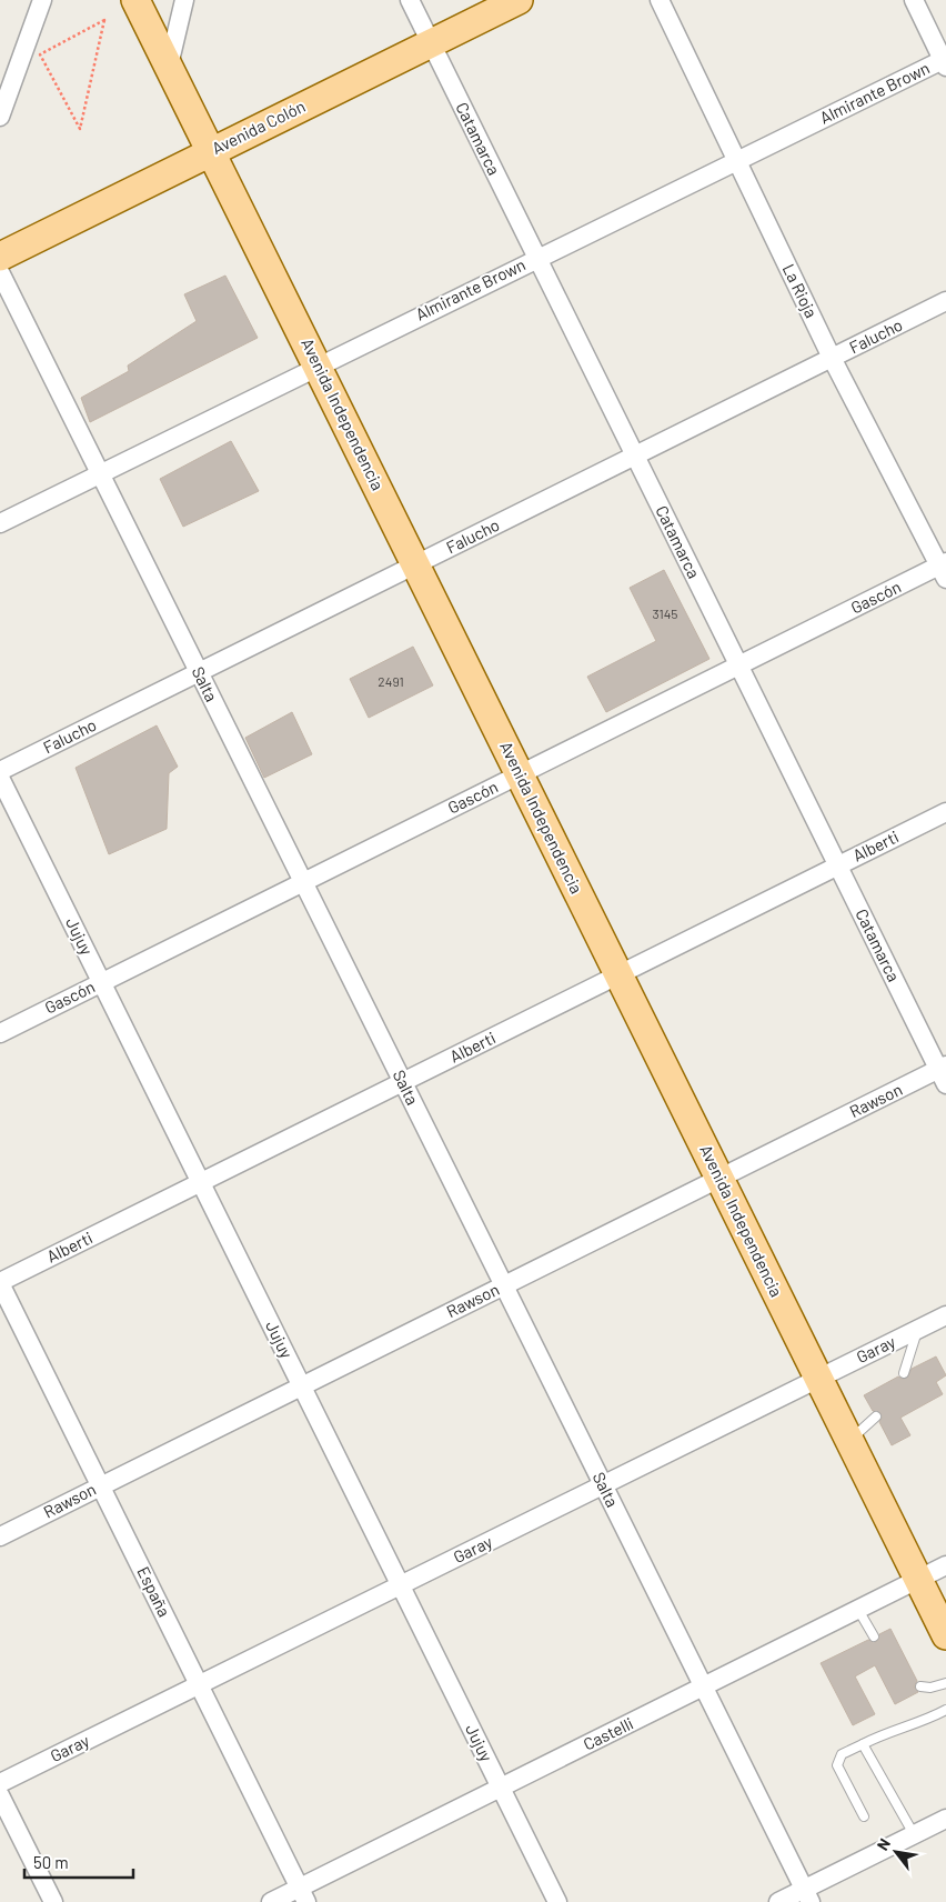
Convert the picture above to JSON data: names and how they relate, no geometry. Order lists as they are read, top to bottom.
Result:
{
  "streets": {
    "main road": ["Avenida Colón", "Avenida Independencia"],
    "street": [
      "Almirante Brown",
      "Catamarca",
      "La Rioja",
      "Falucho",
      "Gascón",
      "Salta",
      "Alberti",
      "Jujuy",
      "Rawson",
      "Garay",
      "España",
      "Castelli"
    ]
  },
  "crossings": [
    ["Almirante Brown", "Catamarca"],
    ["Almirante Brown", "La Rioja"],
    ["Almirante Brown", "Avenida Independencia"],
    ["Almirante Brown", "Salta"],
    ["Avenida Colón", "Catamarca"],
    ["Avenida Colón", "Avenida Independencia"],
    ["Catamarca", "Falucho"],
    ["Catamarca", "Gascón"],
    ["Catamarca", "Alberti"],
    ["Catamarca", "Rawson"],
    ["La Rioja", "Falucho"],
    ["La Rioja", "Gascón"],
    ["Falucho", "Avenida Independencia"],
    ["Falucho", "Salta"],
    ["Avenida Independencia", "Gascón"],
    ["Avenida Independencia", "Alberti"],
    ["Avenida Independencia", "Rawson"],
    ["Avenida Independencia", "Garay"],
    ["Avenida Independencia", "Castelli"],
    ["Gascón", "Salta"],
    ["Gascón", "Jujuy"],
    ["Salta", "Alberti"],
    ["Salta", "Rawson"],
    ["Salta", "Garay"],
    ["Salta", "Castelli"],
    ["Alberti", "Jujuy"],
    ["Alberti", "España"],
    ["Jujuy", "Rawson"],
    ["Jujuy", "Garay"],
    ["Jujuy", "Castelli"],
    ["Rawson", "España"],
    ["Garay", "España"],
    ["España", "Castelli"]
  ],
  "house_numbers": ["3145", "2491"],
  "scale_bar": "50 m",
  "north": "top left"
}
